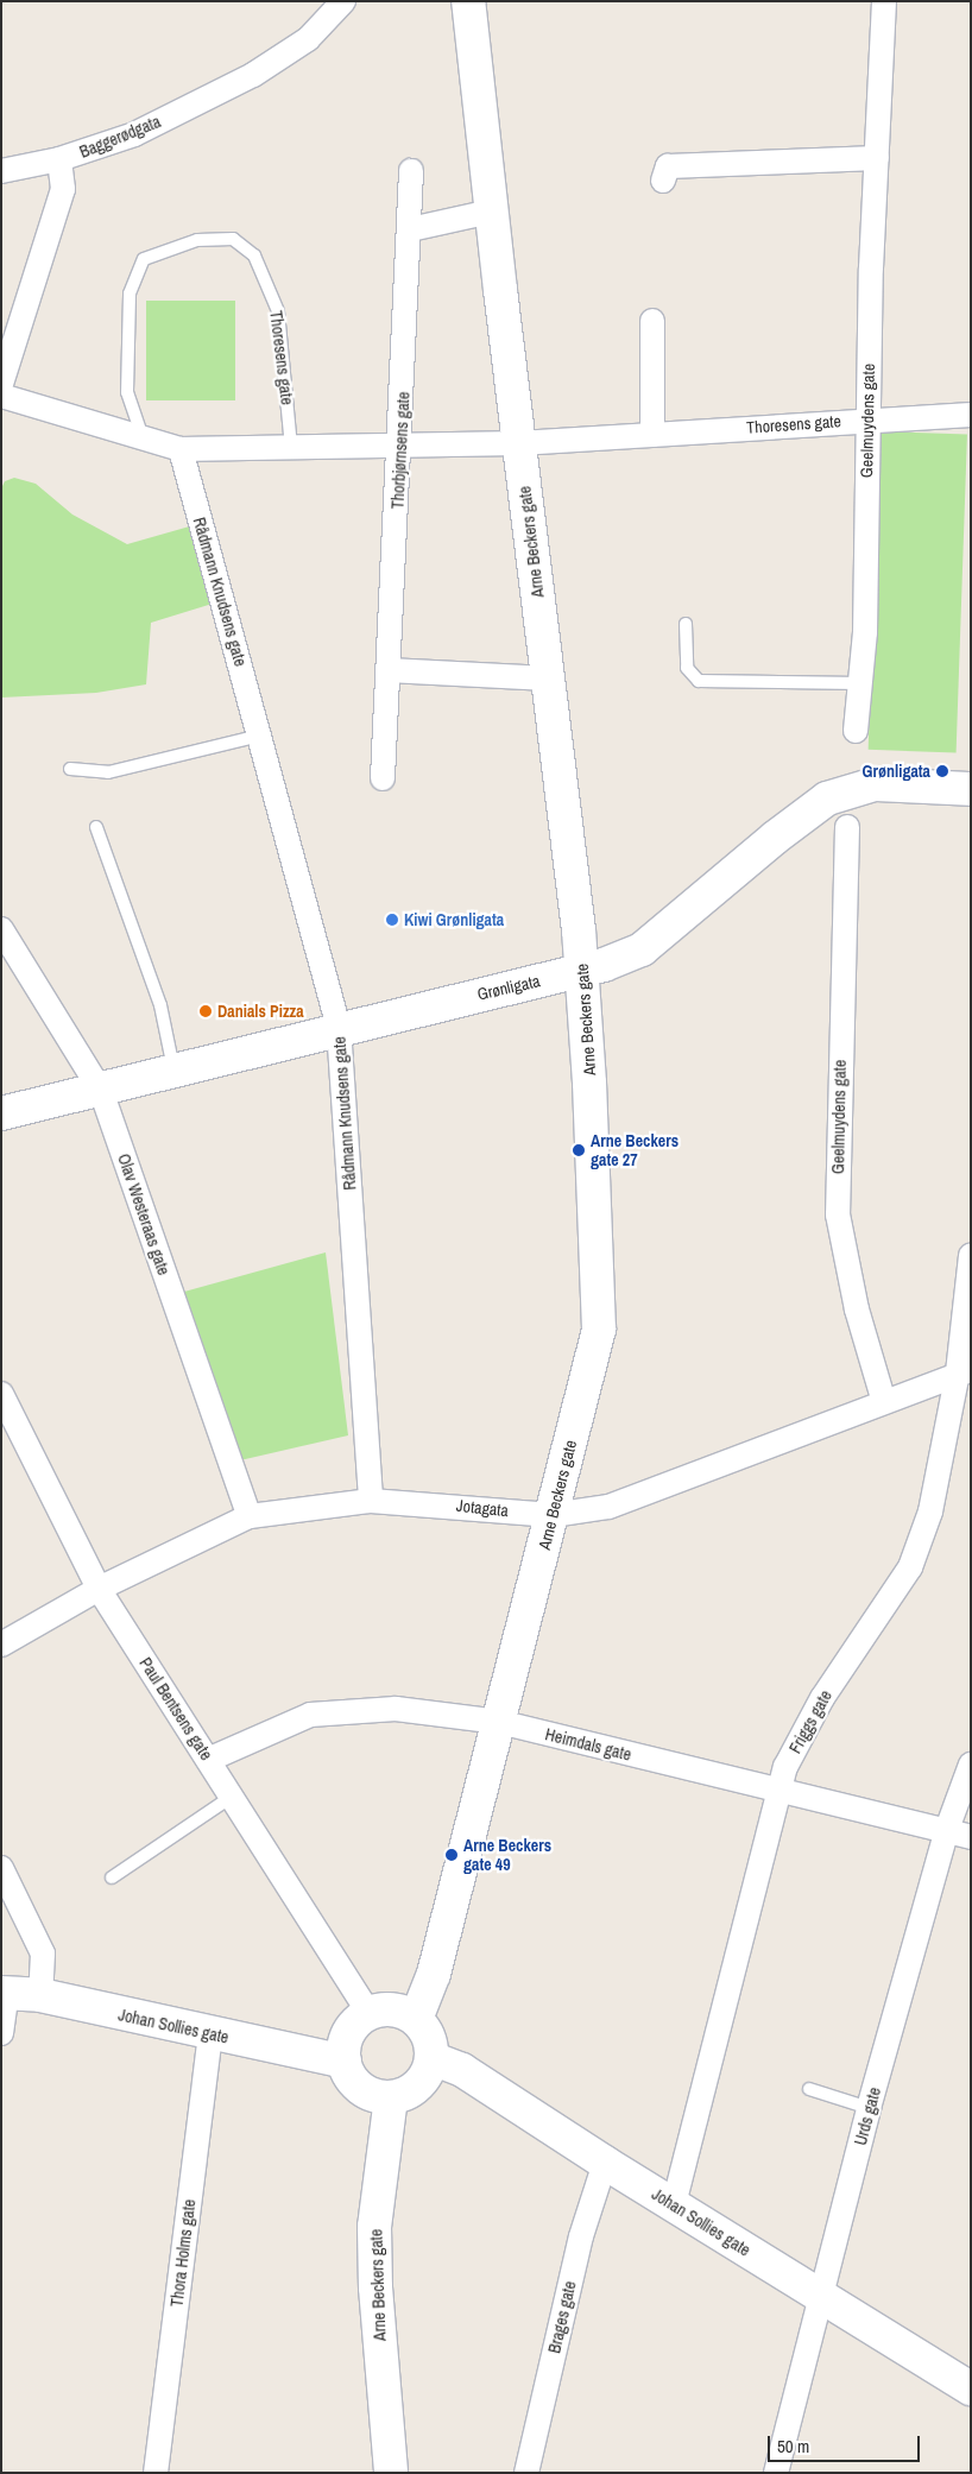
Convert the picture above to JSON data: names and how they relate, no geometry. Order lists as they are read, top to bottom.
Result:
{
  "streets": {
    "main road": ["Arne Beckers gate", "Grønligata", "Johan Sollies gate"],
    "street": [
      "Baggerødgata",
      "Thoresens gate",
      "Geelmuydens gate",
      "Thorbjørnsens gate",
      "Rådmann Knudsens gate",
      "Olav Westeraas gate",
      "Jotagata",
      "Paul Bentsens gate",
      "Friggs gate",
      "Heimdals gate",
      "Urds gate",
      "Thora Holms gate",
      "Brages gate"
    ]
  },
  "crossings": [
    ["Thoresens gate", "Geelmuydens gate"],
    ["Thoresens gate", "Thorbjørnsens gate"],
    ["Thoresens gate", "Arne Beckers gate"],
    ["Thoresens gate", "Rådmann Knudsens gate"],
    ["Geelmuydens gate", "Jotagata"],
    ["Arne Beckers gate", "Grønligata"],
    ["Arne Beckers gate", "Jotagata"],
    ["Arne Beckers gate", "Paul Bentsens gate"],
    ["Arne Beckers gate", "Heimdals gate"],
    ["Arne Beckers gate", "Johan Sollies gate"],
    ["Rådmann Knudsens gate", "Grønligata"],
    ["Rådmann Knudsens gate", "Jotagata"],
    ["Grønligata", "Olav Westeraas gate"],
    ["Olav Westeraas gate", "Jotagata"],
    ["Jotagata", "Paul Bentsens gate"],
    ["Jotagata", "Friggs gate"],
    ["Paul Bentsens gate", "Heimdals gate"],
    ["Paul Bentsens gate", "Johan Sollies gate"],
    ["Friggs gate", "Heimdals gate"],
    ["Friggs gate", "Johan Sollies gate"],
    ["Heimdals gate", "Urds gate"],
    ["Johan Sollies gate", "Urds gate"],
    ["Johan Sollies gate", "Thora Holms gate"],
    ["Johan Sollies gate", "Brages gate"]
  ],
  "places": [
    "Grønligata",
    "Kiwi Grønligata",
    "Danials Pizza",
    "Arne Beckers gate 27",
    "Arne Beckers gate 49"
  ],
  "scale_bar": "50 m"
}
